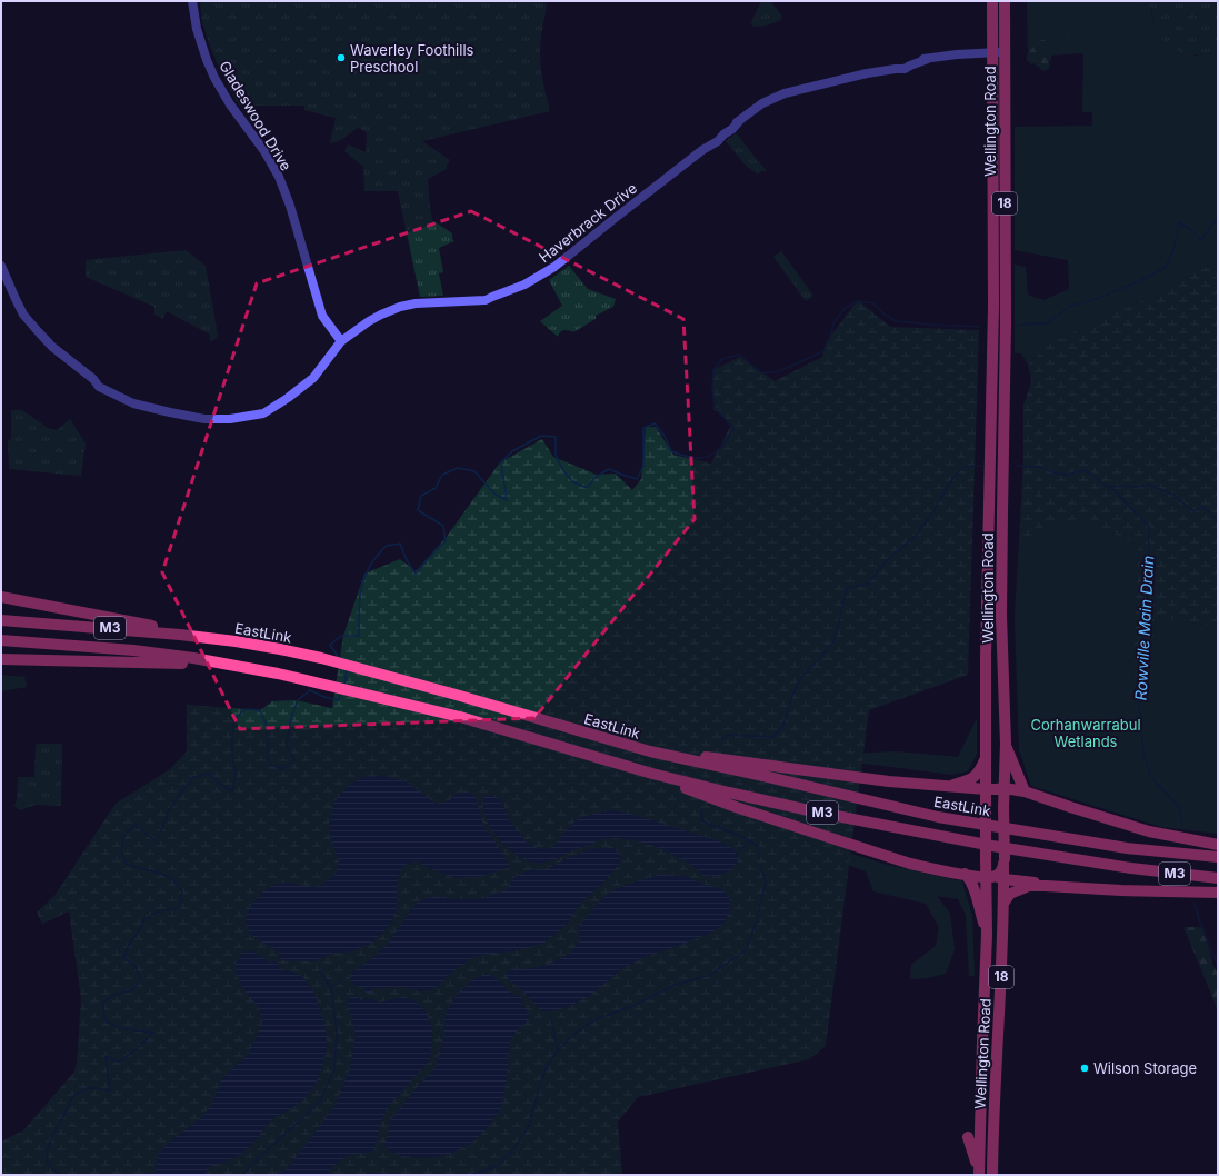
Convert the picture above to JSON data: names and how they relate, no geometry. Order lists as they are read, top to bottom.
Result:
{
  "streets": {
    "highway": [
      "Wellington Road",
      "18",
      "M3",
      "EastLink"
    ],
    "street": ["Gladeswood Drive", "Haverbrack Drive"]
  },
  "crossings": [
    ["Gladeswood Drive", "Haverbrack Drive"],
    ["Wellington Road", "Haverbrack Drive"]
  ],
  "water": ["Rowville Main Drain"],
  "parks": ["Corhanwarrabul Wetlands"],
  "places": ["Waverley Foothills Preschool", "Wilson Storage"]
}
